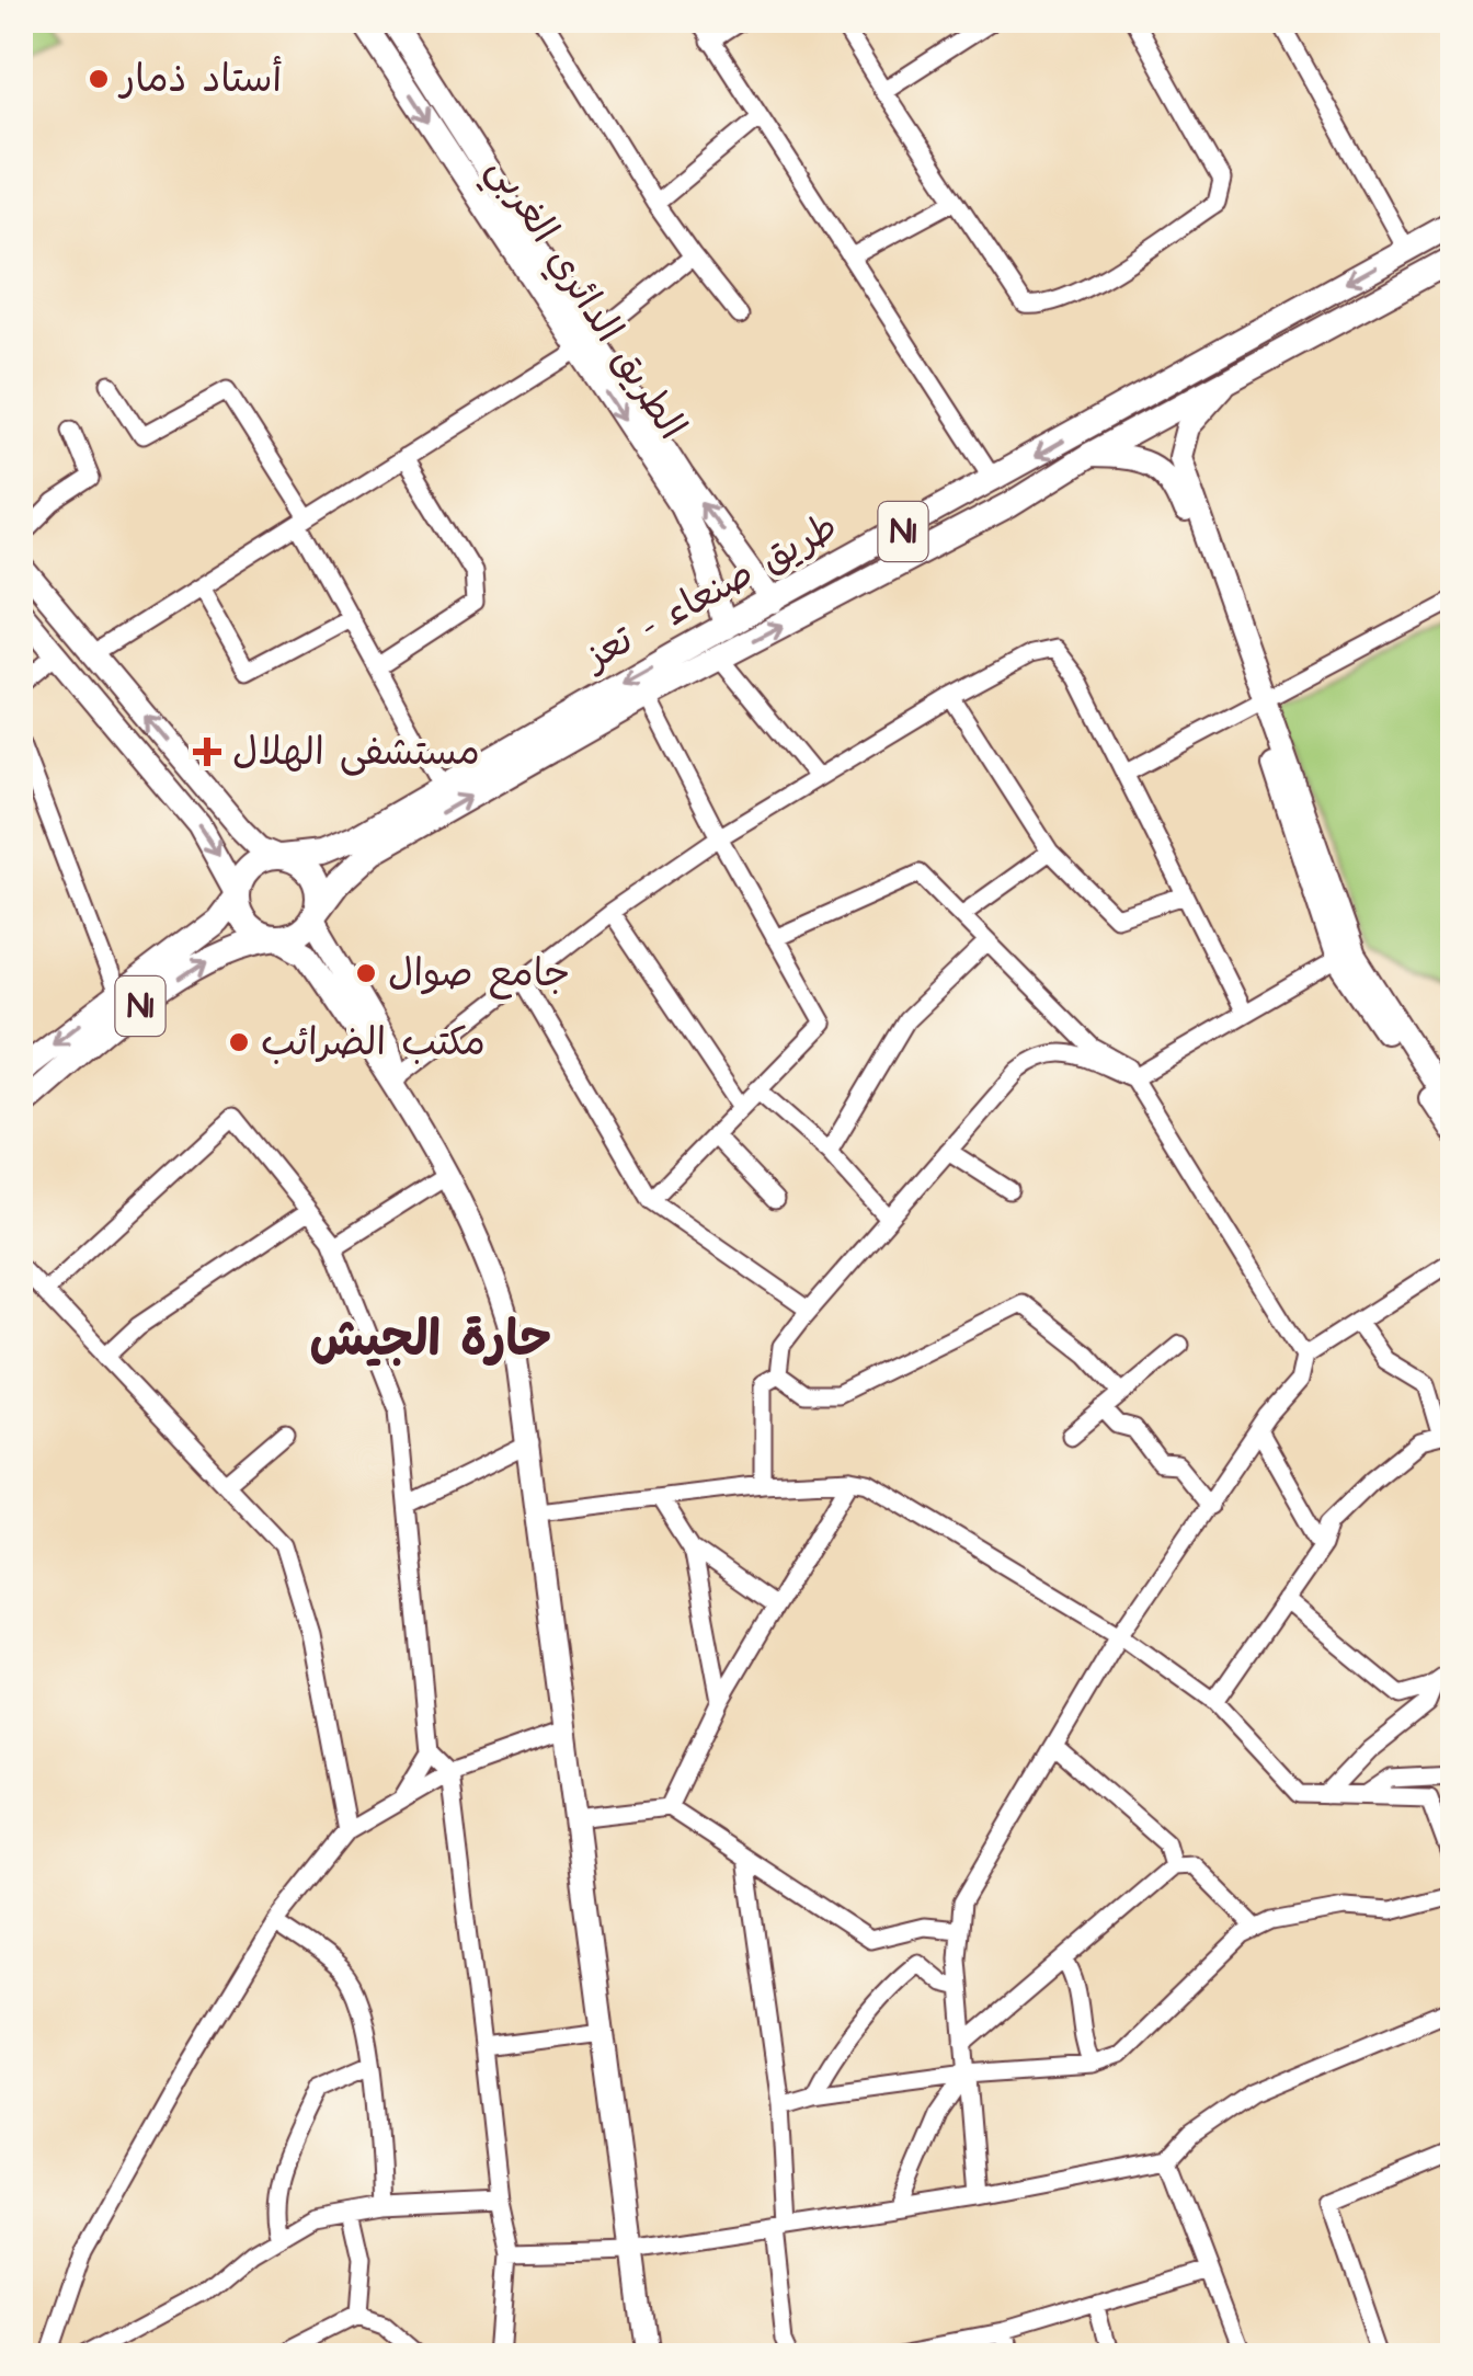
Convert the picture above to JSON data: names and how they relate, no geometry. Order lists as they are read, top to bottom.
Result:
{
  "streets": {
    "highway": ["N1", "طريق صنعاء - تعز"],
    "main road": ["الطريق الدائري الغربي"]
  },
  "crossings": [
    ["الطريق الدائري الغربي", "طريق صنعاء - تعز"]
  ],
  "districts": ["حارة الجيش"],
  "places": {
    "other": ["أستاد ذمار", "جامع صوال", "مكتب الضرائب"],
    "health": ["مستشفى الهلال"]
  }
}
